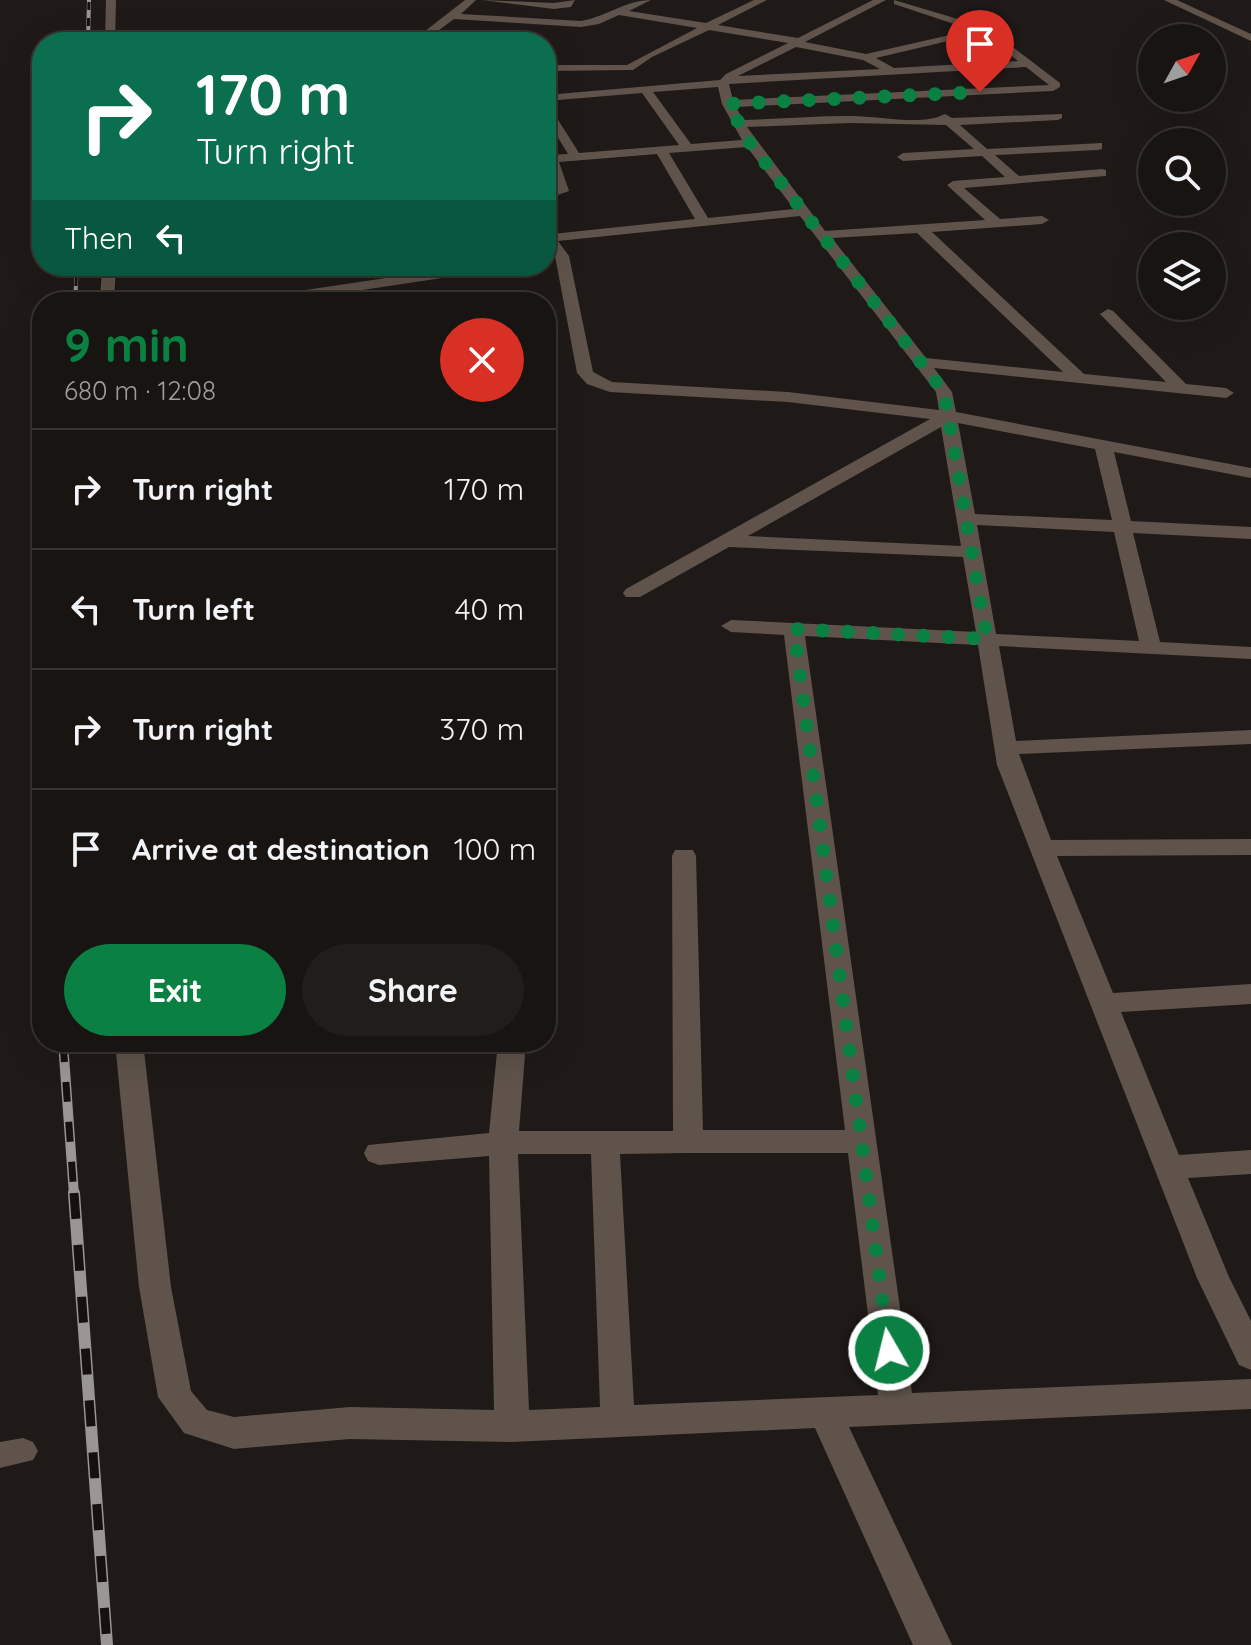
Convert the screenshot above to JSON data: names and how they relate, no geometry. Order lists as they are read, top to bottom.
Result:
{
  "north": "top right",
  "page": {
    "turn": ["170 m", "Turn right"],
    "then": "Then",
    "heading": ["9 min", "680 m · 12:08"],
    "list": [
      {
        "name": "Turn right",
        "value": "170 m"
      },
      {
        "name": "Turn left",
        "value": "40 m"
      },
      {
        "name": "Turn right",
        "value": "370 m"
      },
      {
        "name": "Arrive at destination",
        "value": "100 m"
      }
    ],
    "buttons": ["Exit", "Share"]
  }
}
